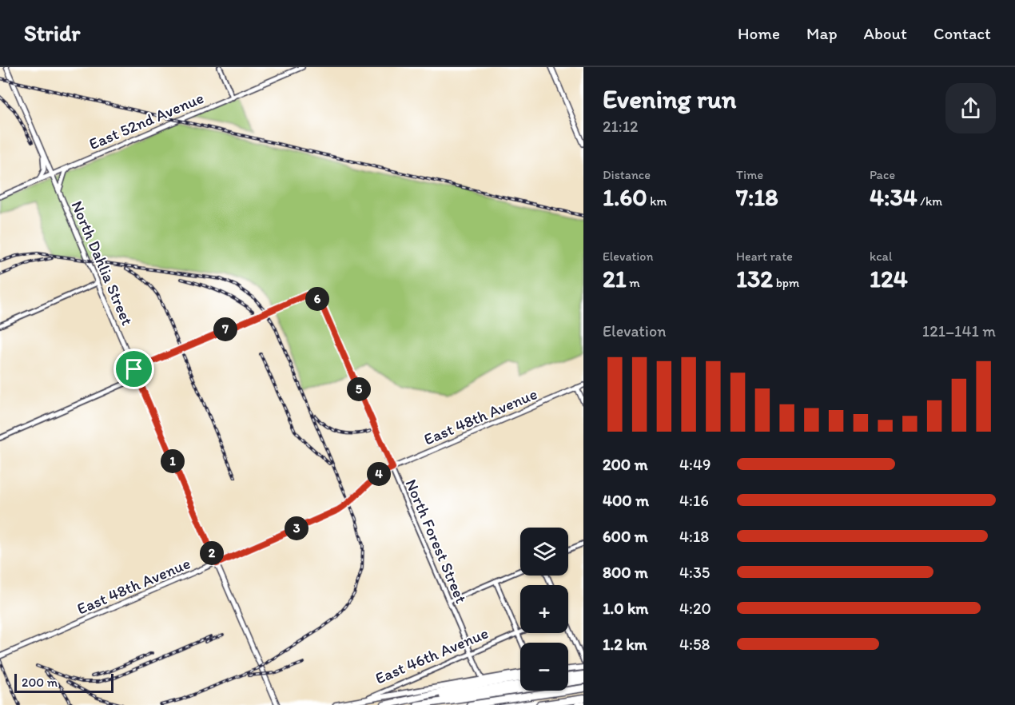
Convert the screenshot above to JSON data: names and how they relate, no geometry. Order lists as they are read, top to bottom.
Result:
{
  "streets": {
    "main road": ["East 46th Avenue"],
    "street": [
      "East 52nd Avenue",
      "North Dahlia Street",
      "East 48th Avenue",
      "North Forest Street"
    ]
  },
  "crossings": [
    ["East 52nd Avenue", "North Dahlia Street"],
    ["North Dahlia Street", "East 48th Avenue"],
    ["North Dahlia Street", "North Forest Street"],
    ["East 48th Avenue", "North Forest Street"],
    ["North Forest Street", "East 46th Avenue"]
  ],
  "scale_bar": "200 m",
  "page": {
    "header": "Stridr",
    "nav": [
      "Home",
      "Map",
      "About",
      "Contact"
    ],
    "heading": ["Evening run", "21:12"],
    "stats": [
      ["Distance", "1.60 km"],
      ["Time", "7:18"],
      ["Pace", "4:34 /km"],
      ["Elevation", "21 m"],
      ["Heart rate", "132 bpm"],
      ["kcal", "124"]
    ],
    "pins": [
      "6",
      "7",
      "5",
      "1",
      "4",
      "3",
      "2"
    ],
    "chart": ["Elevation", "121–141 m"],
    "list": [
      {
        "name": "200 m",
        "note": "4:49"
      },
      {
        "name": "400 m",
        "note": "4:16"
      },
      {
        "name": "600 m",
        "note": "4:18"
      },
      {
        "name": "800 m",
        "note": "4:35"
      },
      {
        "name": "1.0 km",
        "note": "4:20"
      },
      {
        "name": "1.2 km",
        "note": "4:58"
      }
    ],
    "map_buttons": ["+", "−"],
    "scale": "200 m"
  }
}
